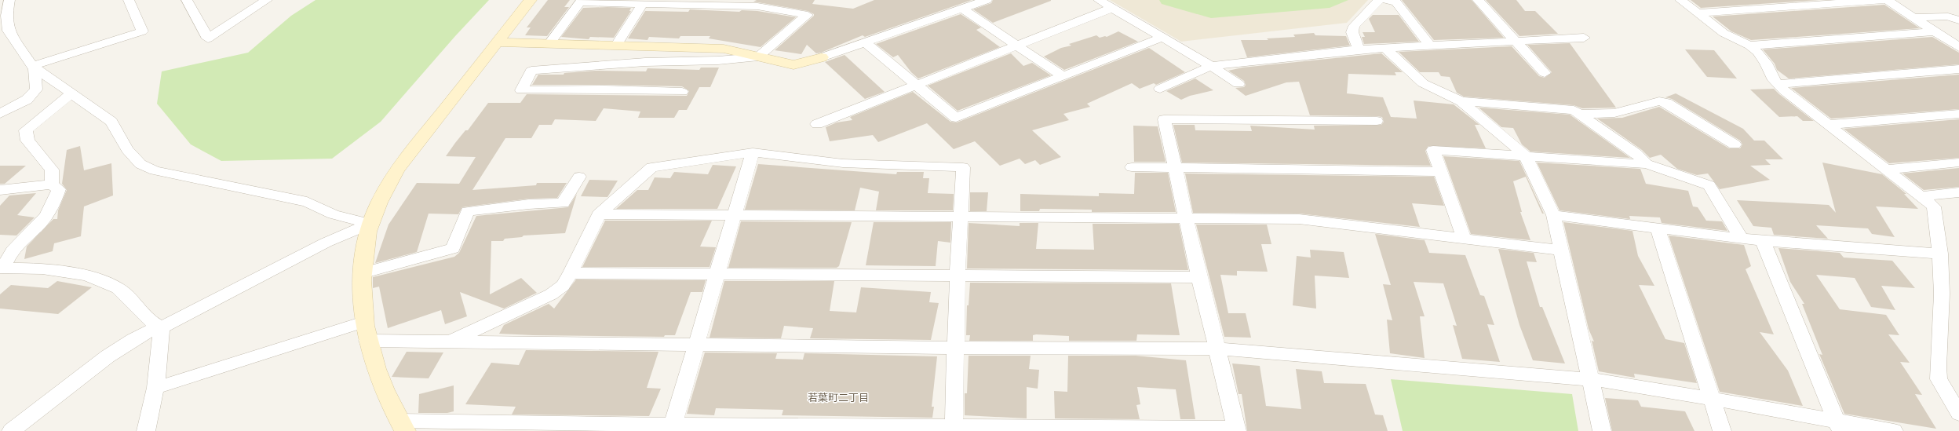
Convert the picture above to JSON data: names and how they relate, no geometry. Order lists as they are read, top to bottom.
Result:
{
  "districts": ["若葉町二丁目"]
}
